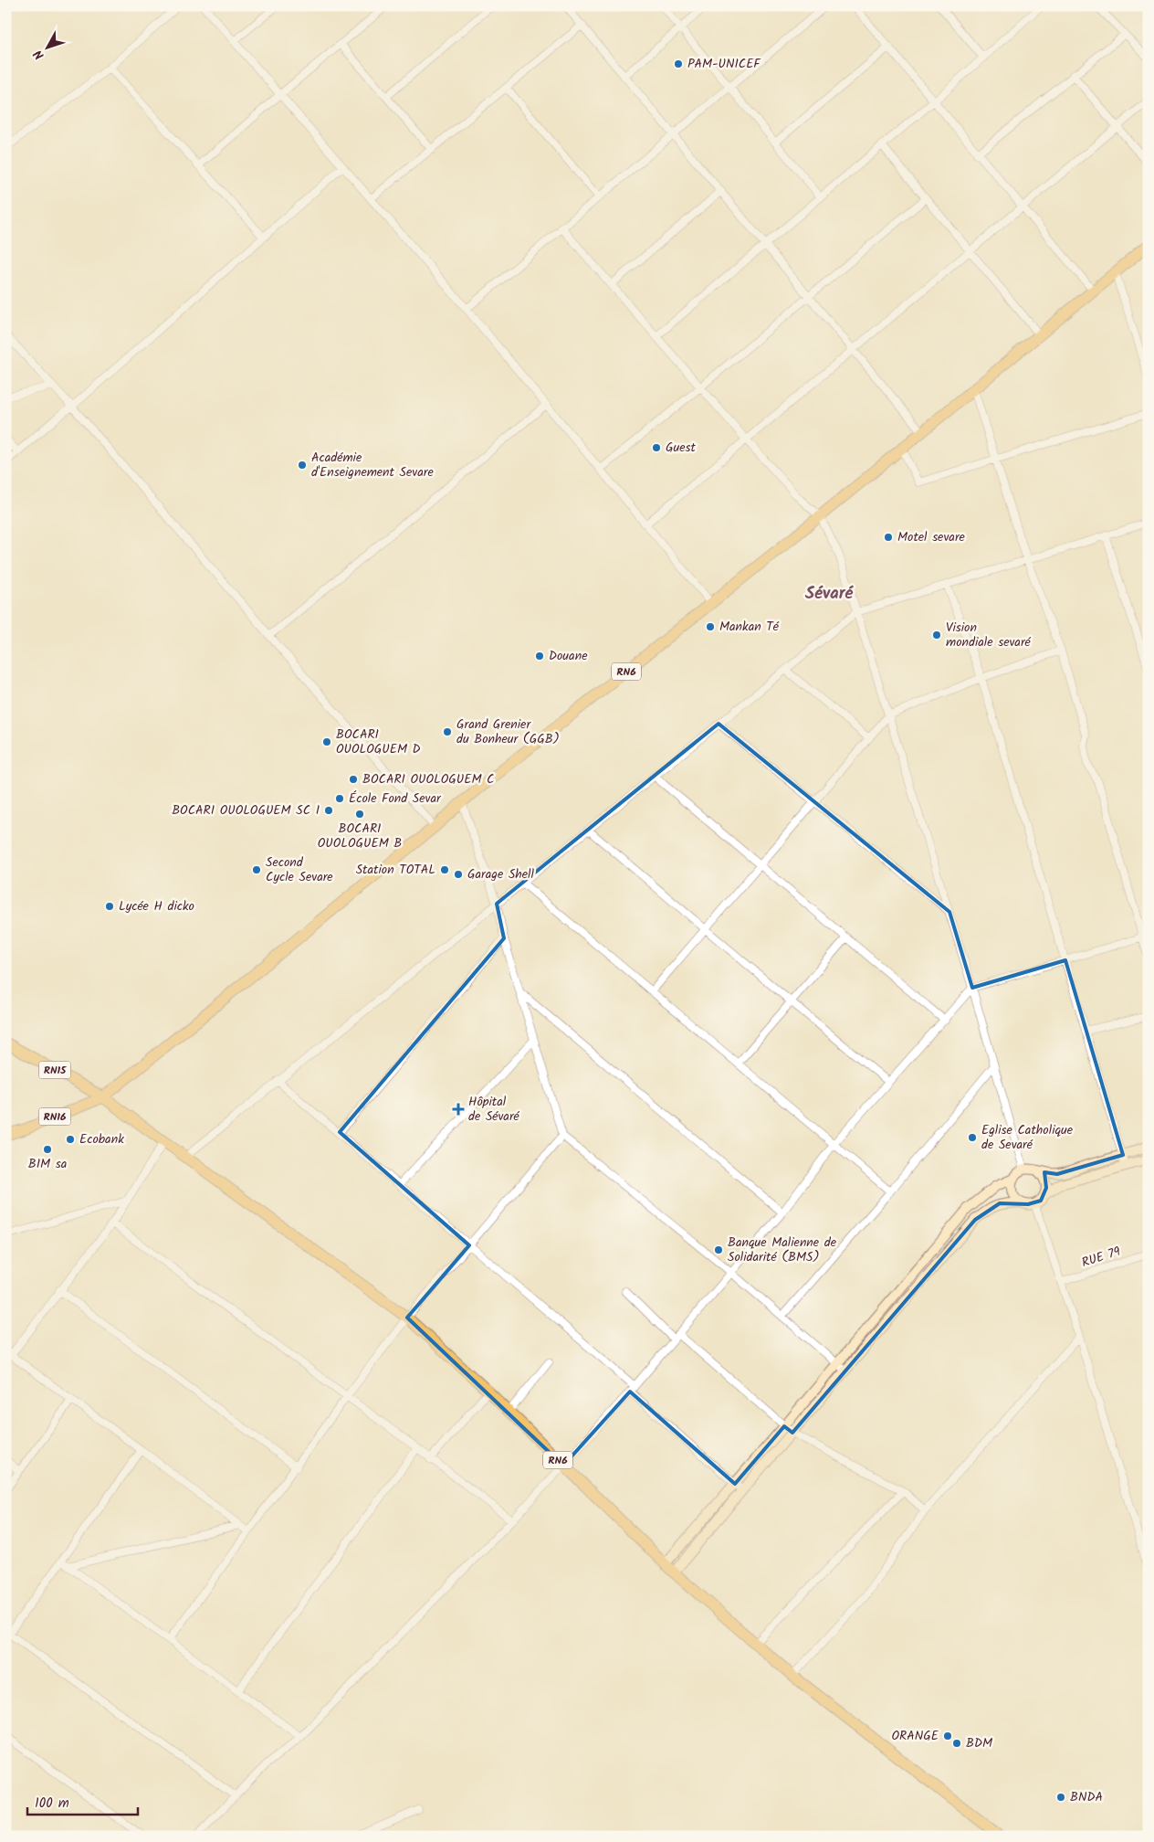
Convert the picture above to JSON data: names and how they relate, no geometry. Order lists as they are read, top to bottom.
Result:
{
  "streets": {
    "main road": ["RN6", "RN15", "RN16"],
    "street": ["RUE 79"]
  },
  "crossings": [
    ["RN6", "RN15"],
    ["RN6", "RN16"],
    ["RN15", "RN16"]
  ],
  "districts": ["Sévaré"],
  "places": {
    "other": [
      "PAM-UNICEF",
      "Guest",
      "Académie d'Enseignement Sevare",
      "Motel sevare",
      "Mankan Té",
      "Vision mondiale sevaré",
      "Douane",
      "Grand Grenier du Bonheur (GGB)",
      "BOCARI OUOLOGUEM D",
      "BOCARI OUOLOGUEM C",
      "École Fond Sevar",
      "BOCARI OUOLOGUEM SC I",
      "BOCARI OUOLOGUEM B",
      "Second Cycle Sevare",
      "Station TOTAL",
      "Garage Shell",
      "Lycée H dicko",
      "Eglise Catholique de Sevaré",
      "Ecobank",
      "BIM sa",
      "Banque Malienne de Solidarité (BMS)",
      "ORANGE",
      "BDM",
      "BNDA"
    ],
    "health": ["Hôpital de Sévaré"]
  },
  "scale_bar": "100 m",
  "north": "bottom left"
}
